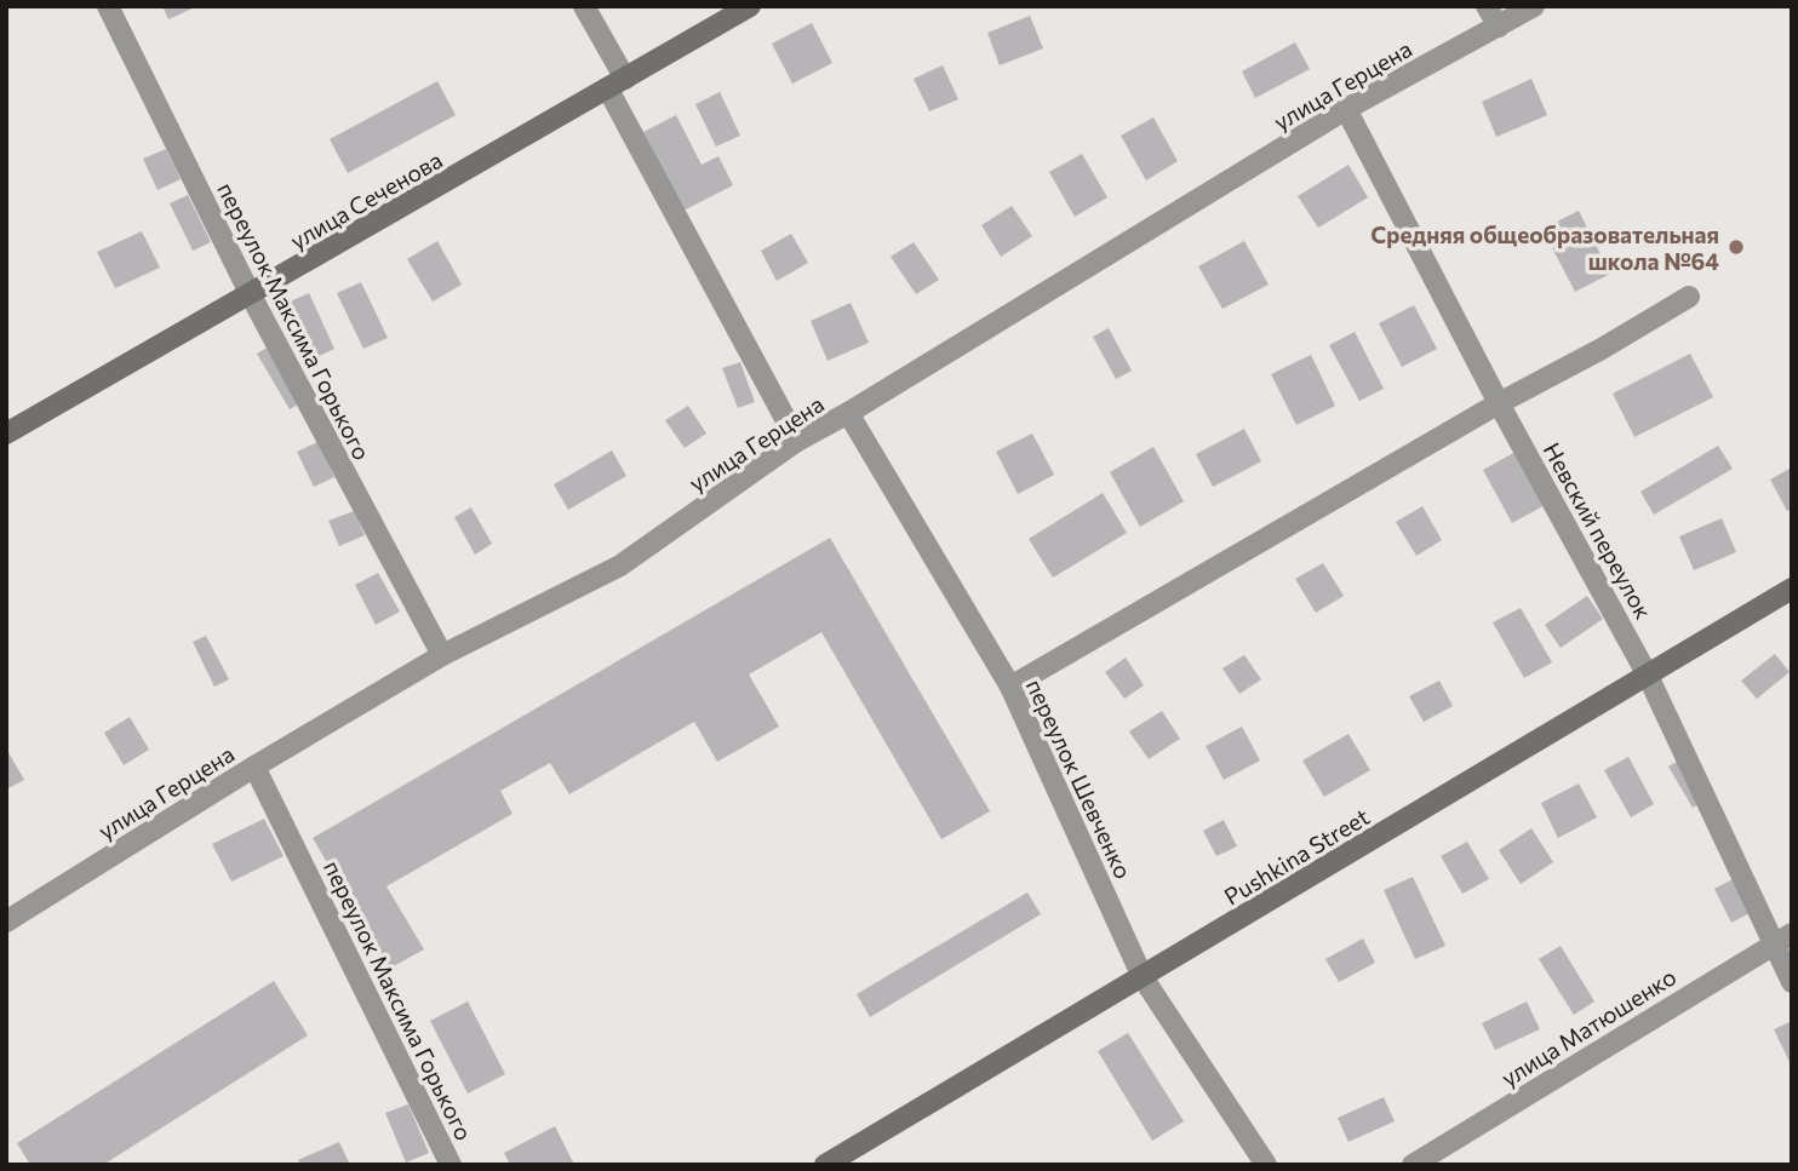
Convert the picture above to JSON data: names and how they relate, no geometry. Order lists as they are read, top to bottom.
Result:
{
  "streets": {
    "main road": ["улица Сеченова", "Pushkina Street"],
    "street": [
      "улица Герцена",
      "переулок Максима Горького",
      "Невский переулок",
      "переулок Шевченко",
      "улица Матюшенко"
    ]
  },
  "crossings": [
    ["улица Герцена", "переулок Максима Горького"],
    ["улица Герцена", "Невский переулок"],
    ["улица Герцена", "переулок Шевченко"],
    ["улица Сеченова", "переулок Максима Горького"],
    ["Невский переулок", "Pushkina Street"],
    ["Невский переулок", "улица Матюшенко"],
    ["переулок Шевченко", "Pushkina Street"]
  ],
  "places": ["Средняя общеобразовательная школа №64"]
}
